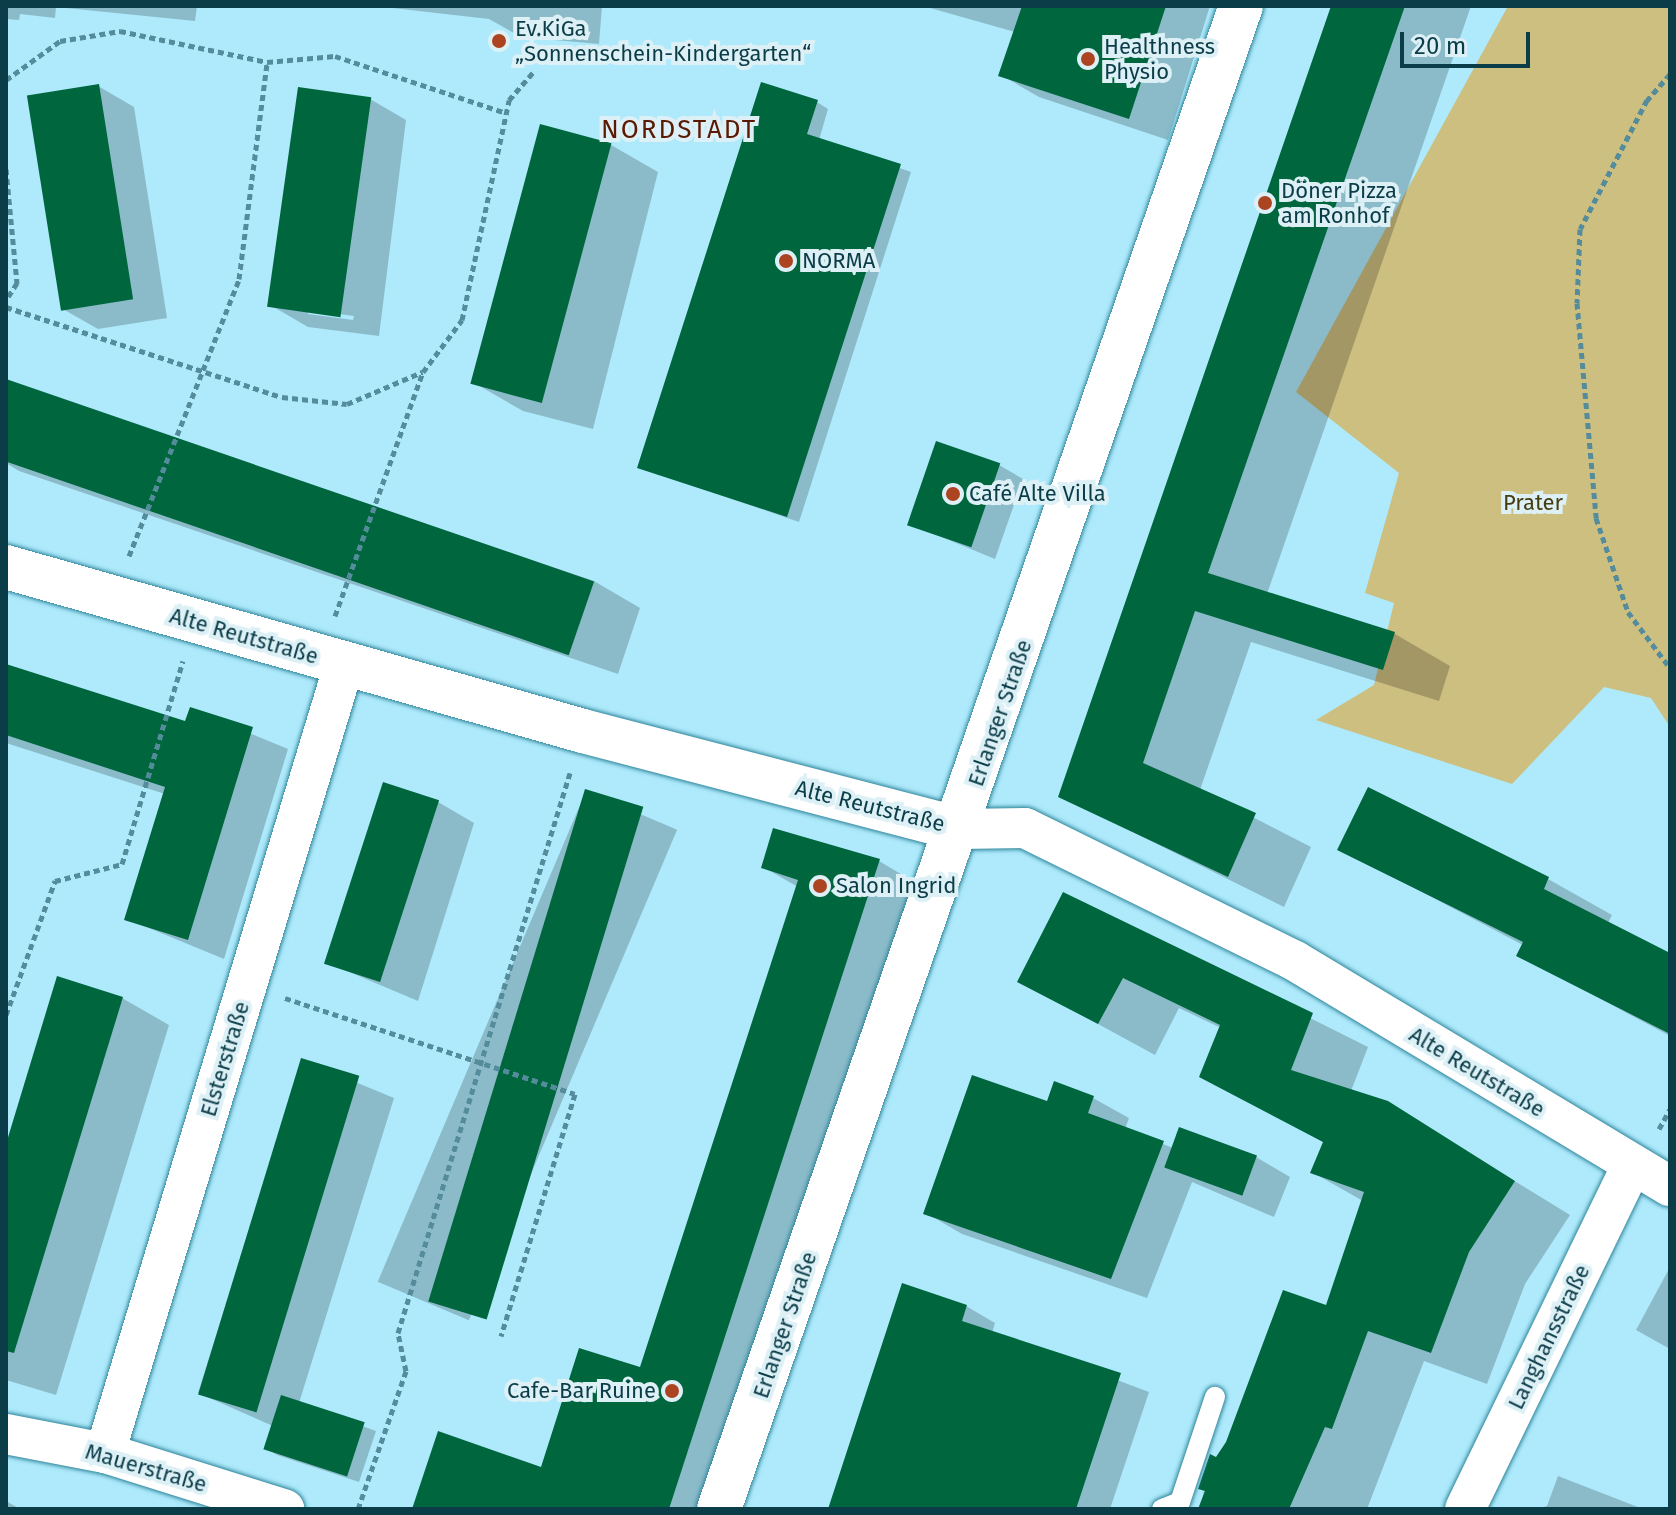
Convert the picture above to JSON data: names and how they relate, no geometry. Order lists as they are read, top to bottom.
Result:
{
  "streets": {
    "main road": ["Alte Reutstraße", "Erlanger Straße"],
    "street": ["Elsterstraße", "Langhansstraße", "Mauerstraße"]
  },
  "crossings": [
    ["Alte Reutstraße", "Erlanger Straße"],
    ["Alte Reutstraße", "Elsterstraße"],
    ["Alte Reutstraße", "Langhansstraße"],
    ["Elsterstraße", "Mauerstraße"]
  ],
  "districts": ["NORDSTADT"],
  "parks": ["Prater"],
  "places": [
    "Ev.KiGa „Sonnenschein-Kindergarten“",
    "Healthness Physio",
    "Döner Pizza am Ronhof",
    "NORMA",
    "Café Alte Villa",
    "Salon Ingrid",
    "Cafe-Bar Ruine"
  ],
  "scale_bar": "20 m"
}
